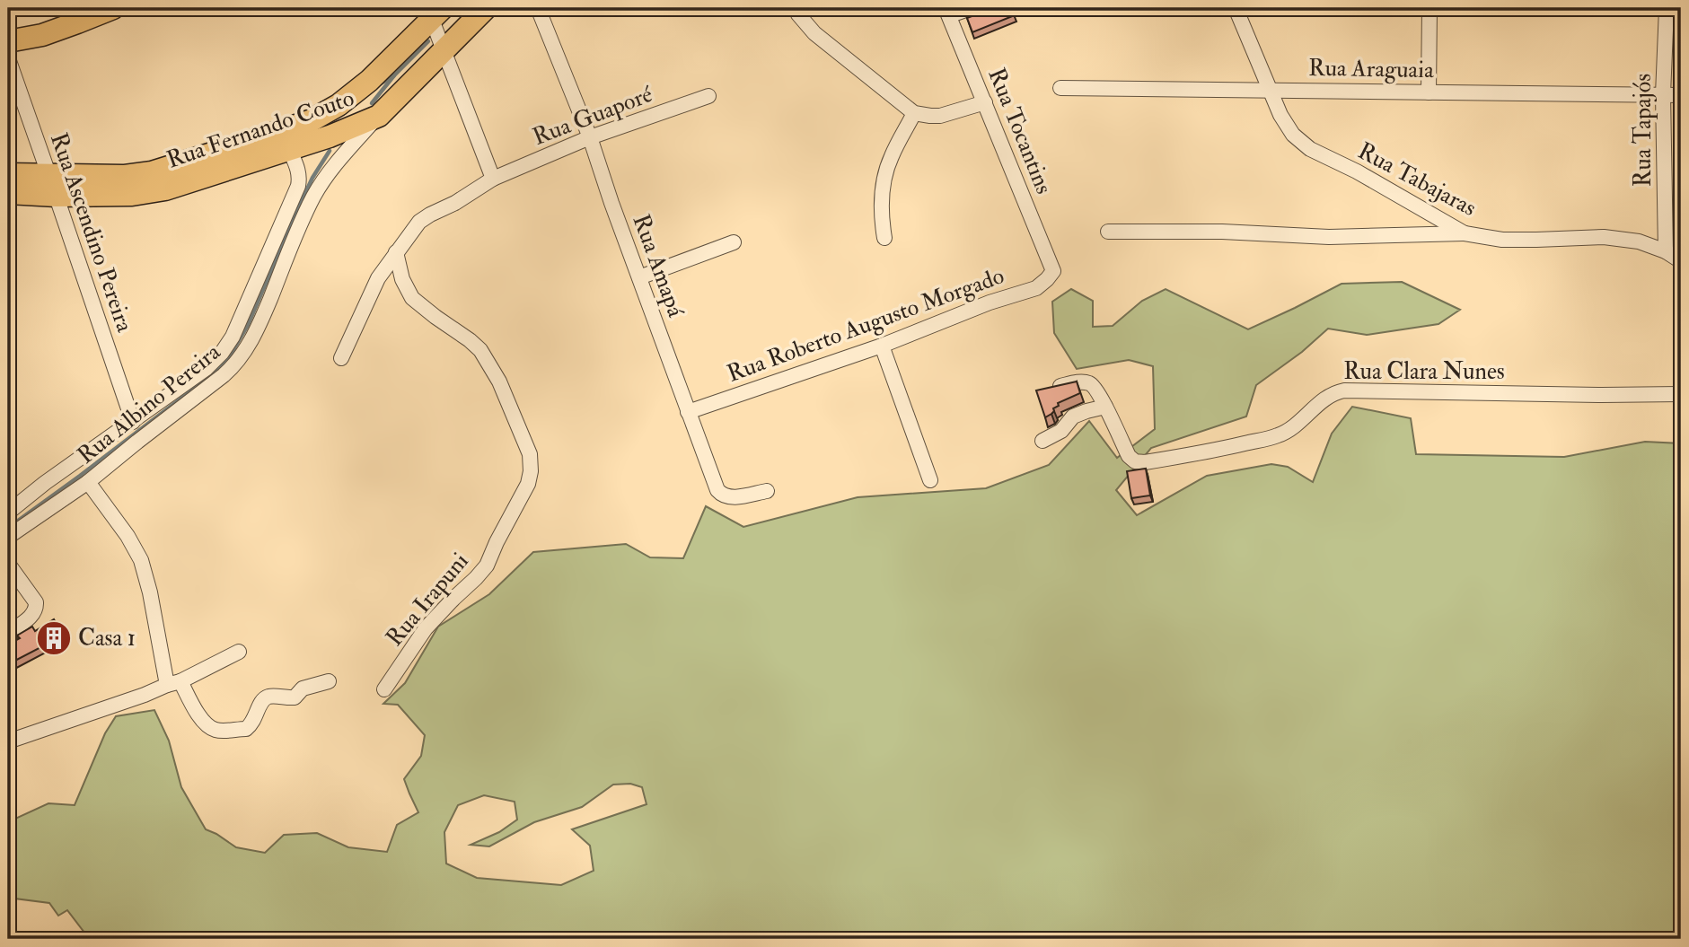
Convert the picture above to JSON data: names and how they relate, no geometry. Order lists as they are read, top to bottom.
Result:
{
  "streets": {
    "main road": ["Rua Fernando Couto"],
    "street": [
      "Rua Araguaia",
      "Rua Guaporé",
      "Rua Tapajós",
      "Rua Tocantins",
      "Rua Tabajaras",
      "Rua Ascendino Pereira",
      "Rua Amapá",
      "Rua Roberto Augusto Morgado",
      "Rua Clara Nunes",
      "Rua Albino Pereira",
      "Rua Irapuni"
    ]
  },
  "crossings": [
    ["Rua Araguaia", "Rua Tapajós"],
    ["Rua Araguaia", "Rua Tabajaras"],
    ["Rua Guaporé", "Rua Amapá"],
    ["Rua Guaporé", "Rua Irapuni"],
    ["Rua Fernando Couto", "Rua Ascendino Pereira"],
    ["Rua Fernando Couto", "Rua Albino Pereira"],
    ["Rua Tapajós", "Rua Tabajaras"],
    ["Rua Tocantins", "Rua Roberto Augusto Morgado"],
    ["Rua Ascendino Pereira", "Rua Albino Pereira"],
    ["Rua Amapá", "Rua Roberto Augusto Morgado"]
  ],
  "places": {
    "building": ["Casa 1"]
  }
}
